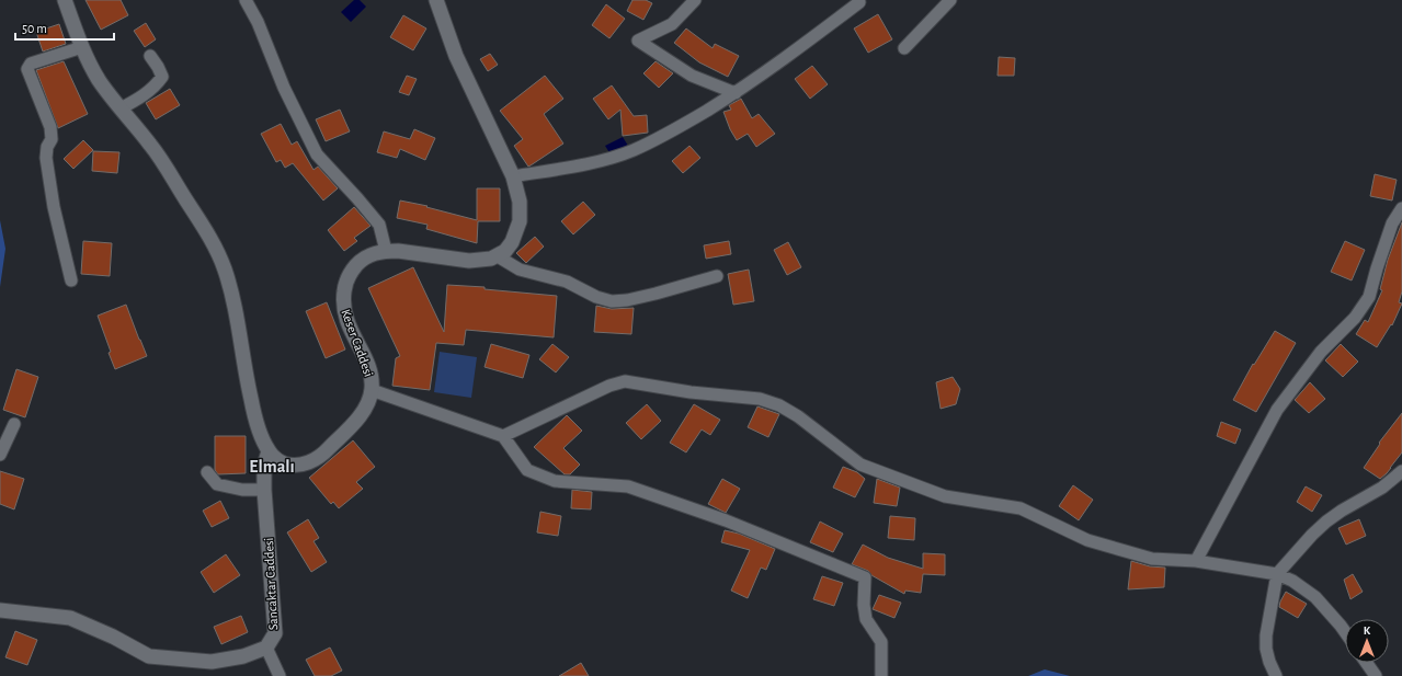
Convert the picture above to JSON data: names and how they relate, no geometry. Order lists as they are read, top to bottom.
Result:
{
  "streets": {
    "street": ["Keser Caddesi", "Sancaktar Caddesi"]
  },
  "crossings": [
    ["Keser Caddesi", "Sancaktar Caddesi"]
  ],
  "districts": ["Elmalı"],
  "scale_bar": "50 m",
  "north": "top"
}
